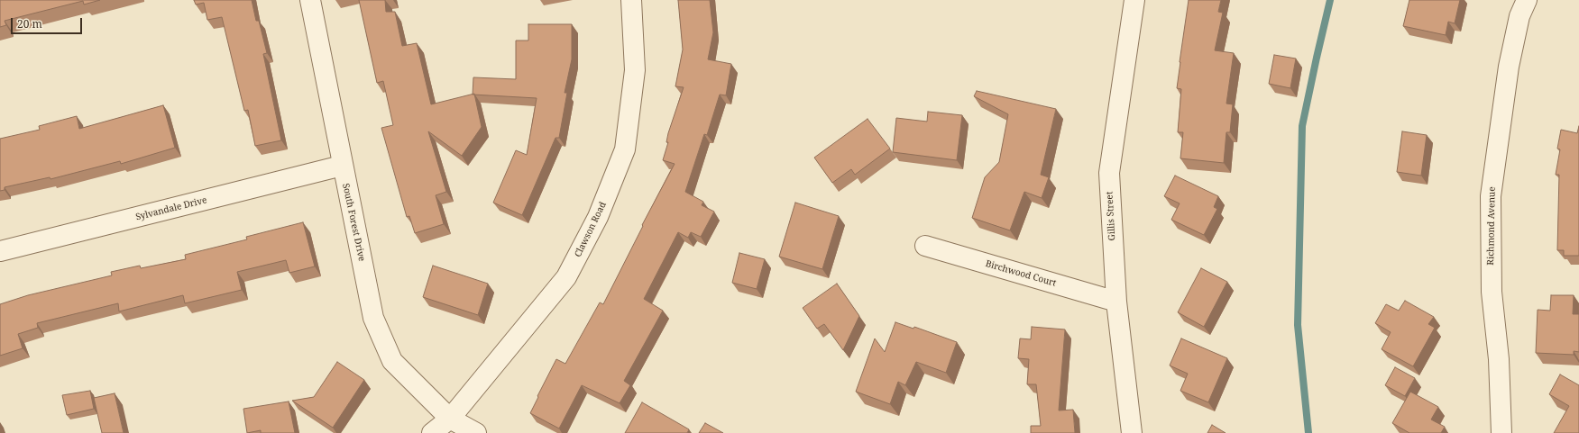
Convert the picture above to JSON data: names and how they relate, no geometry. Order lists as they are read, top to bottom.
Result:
{
  "streets": {
    "street": [
      "Sylvandale Drive",
      "Gillis Street",
      "South Forest Drive",
      "Richmond Avenue",
      "Clawson Road",
      "Birchwood Court"
    ]
  },
  "crossings": [
    ["Sylvandale Drive", "South Forest Drive"],
    ["Gillis Street", "Birchwood Court"],
    ["South Forest Drive", "Clawson Road"]
  ],
  "scale_bar": "20 m"
}
